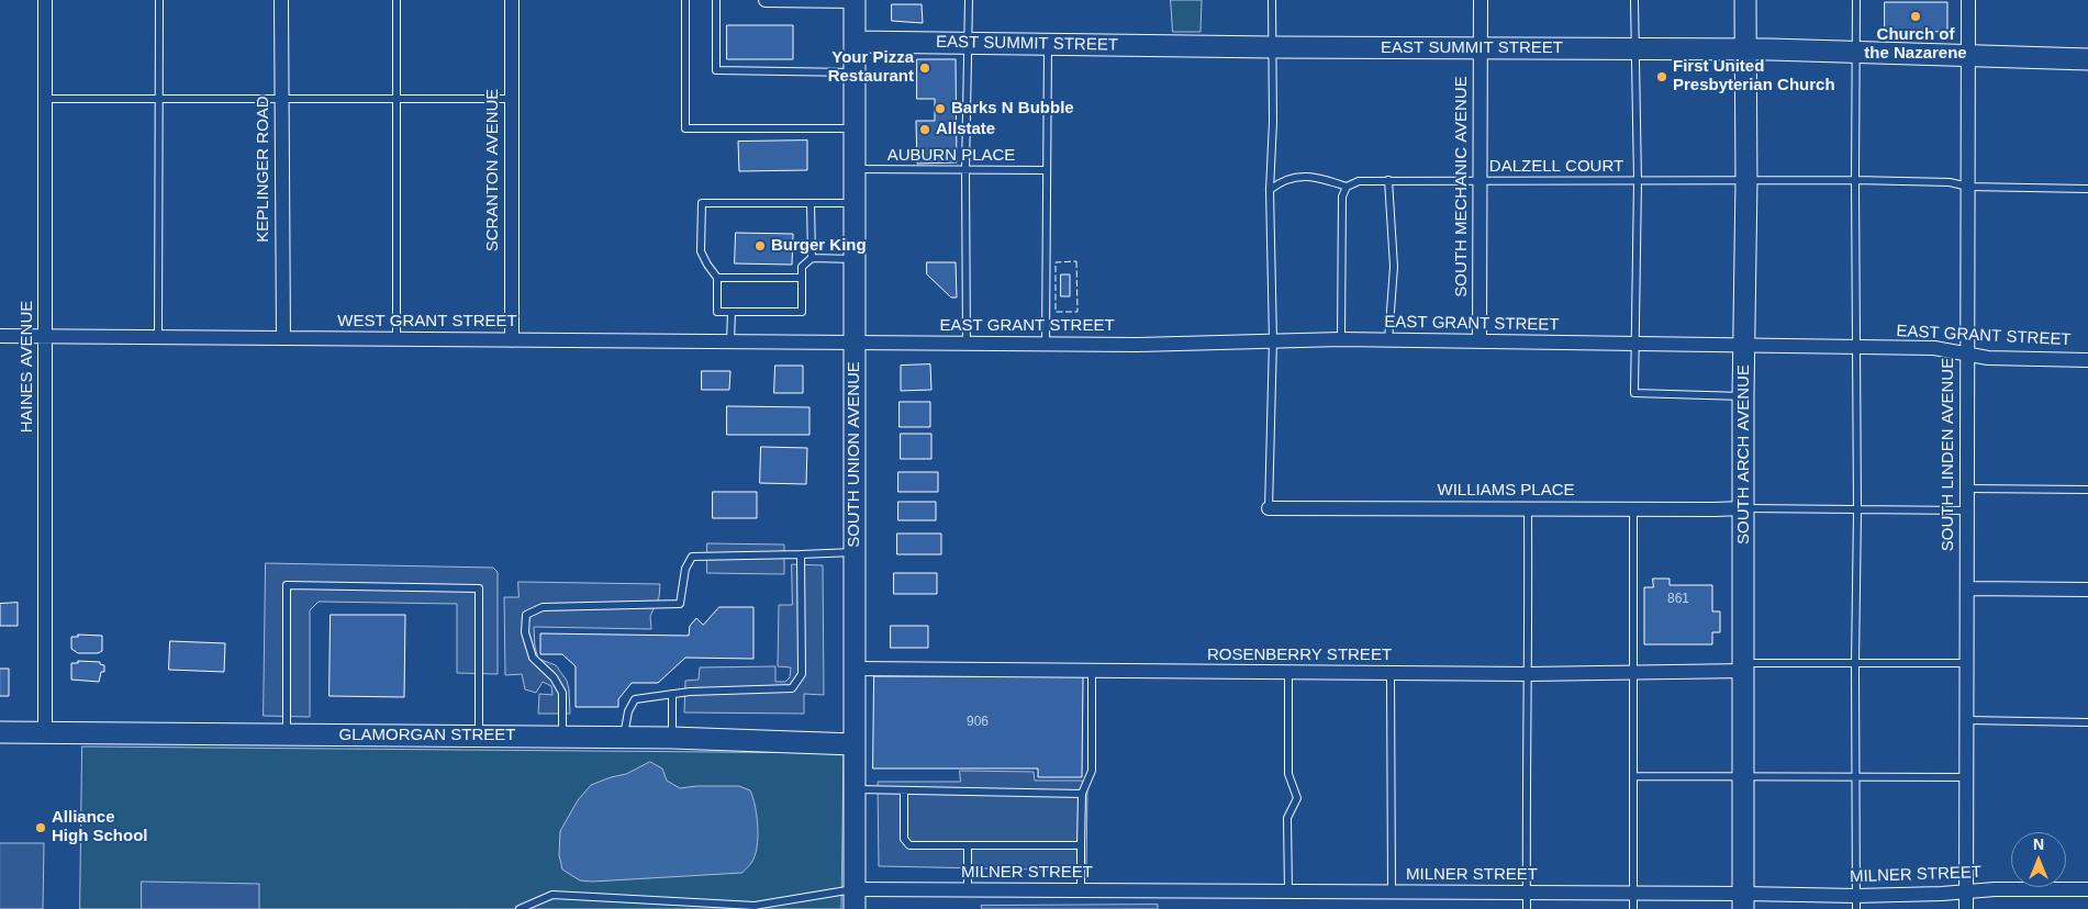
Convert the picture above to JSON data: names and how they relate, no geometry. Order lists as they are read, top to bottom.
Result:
{
  "streets": {
    "street": [
      "EAST SUMMIT STREET",
      "KEPLINGER ROAD",
      "SCRANTON AVENUE",
      "SOUTH MECHANIC AVENUE",
      "WEST GRANT STREET",
      "EAST GRANT STREET",
      "HAINES AVENUE",
      "SOUTH UNION AVENUE",
      "SOUTH ARCH AVENUE",
      "SOUTH LINDEN AVENUE",
      "WILLIAMS PLACE",
      "ROSENBERRY STREET",
      "GLAMORGAN STREET",
      "MILNER STREET"
    ],
    "lane": ["AUBURN PLACE", "DALZELL COURT"]
  },
  "crossings": [
    ["EAST SUMMIT STREET", "SOUTH MECHANIC AVENUE"],
    ["EAST SUMMIT STREET", "SOUTH UNION AVENUE"],
    ["EAST SUMMIT STREET", "SOUTH ARCH AVENUE"],
    ["EAST SUMMIT STREET", "SOUTH LINDEN AVENUE"],
    ["AUBURN PLACE", "SOUTH UNION AVENUE"],
    ["DALZELL COURT", "SOUTH MECHANIC AVENUE"],
    ["DALZELL COURT", "SOUTH ARCH AVENUE"],
    ["DALZELL COURT", "SOUTH LINDEN AVENUE"],
    ["KEPLINGER ROAD", "WEST GRANT STREET"],
    ["SCRANTON AVENUE", "WEST GRANT STREET"],
    ["SOUTH MECHANIC AVENUE", "EAST GRANT STREET"],
    ["WEST GRANT STREET", "EAST GRANT STREET"],
    ["WEST GRANT STREET", "HAINES AVENUE"],
    ["WEST GRANT STREET", "SOUTH UNION AVENUE"],
    ["EAST GRANT STREET", "SOUTH UNION AVENUE"],
    ["EAST GRANT STREET", "SOUTH ARCH AVENUE"],
    ["EAST GRANT STREET", "SOUTH LINDEN AVENUE"],
    ["HAINES AVENUE", "GLAMORGAN STREET"],
    ["SOUTH UNION AVENUE", "ROSENBERRY STREET"],
    ["SOUTH UNION AVENUE", "GLAMORGAN STREET"],
    ["SOUTH UNION AVENUE", "MILNER STREET"],
    ["SOUTH ARCH AVENUE", "WILLIAMS PLACE"],
    ["SOUTH ARCH AVENUE", "ROSENBERRY STREET"],
    ["SOUTH ARCH AVENUE", "MILNER STREET"],
    ["SOUTH LINDEN AVENUE", "MILNER STREET"]
  ],
  "places": [
    "Church of the Nazarene",
    "Your Pizza Restaurant",
    "First United Presbyterian Church",
    "Barks N Bubble",
    "Allstate",
    "Burger King",
    "Alliance High School"
  ],
  "house_numbers": ["861", "906"],
  "north": "top"
}
